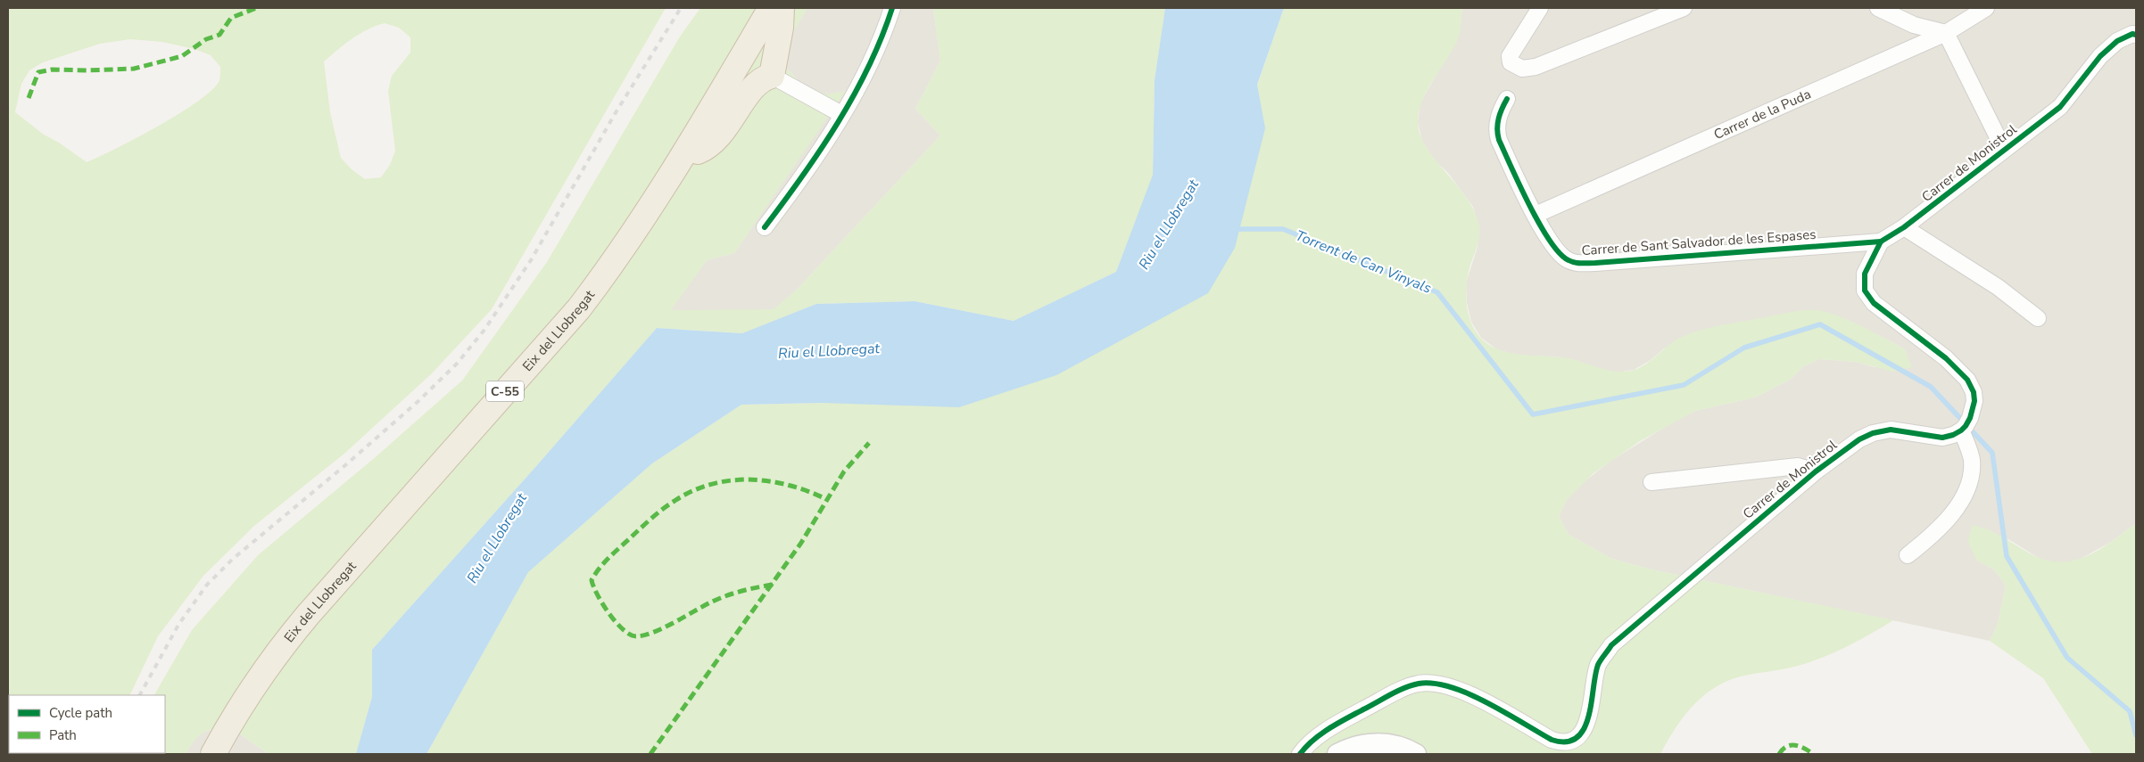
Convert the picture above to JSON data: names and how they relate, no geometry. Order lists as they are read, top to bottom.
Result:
{
  "streets": {
    "highway": ["Eix del Llobregat", "C-55"],
    "street": ["Carrer de la Puda", "Carrer de Monistrol", "Carrer de Sant Salvador de les Espases"]
  },
  "crossings": [
    ["Carrer de la Puda", "Carrer de Sant Salvador de les Espases"],
    ["Carrer de Monistrol", "Carrer de Sant Salvador de les Espases"]
  ],
  "water": ["Riu el Llobregat", "Torrent de Can Vinyals"],
  "legend": ["Cycle path", "Path"]
}
